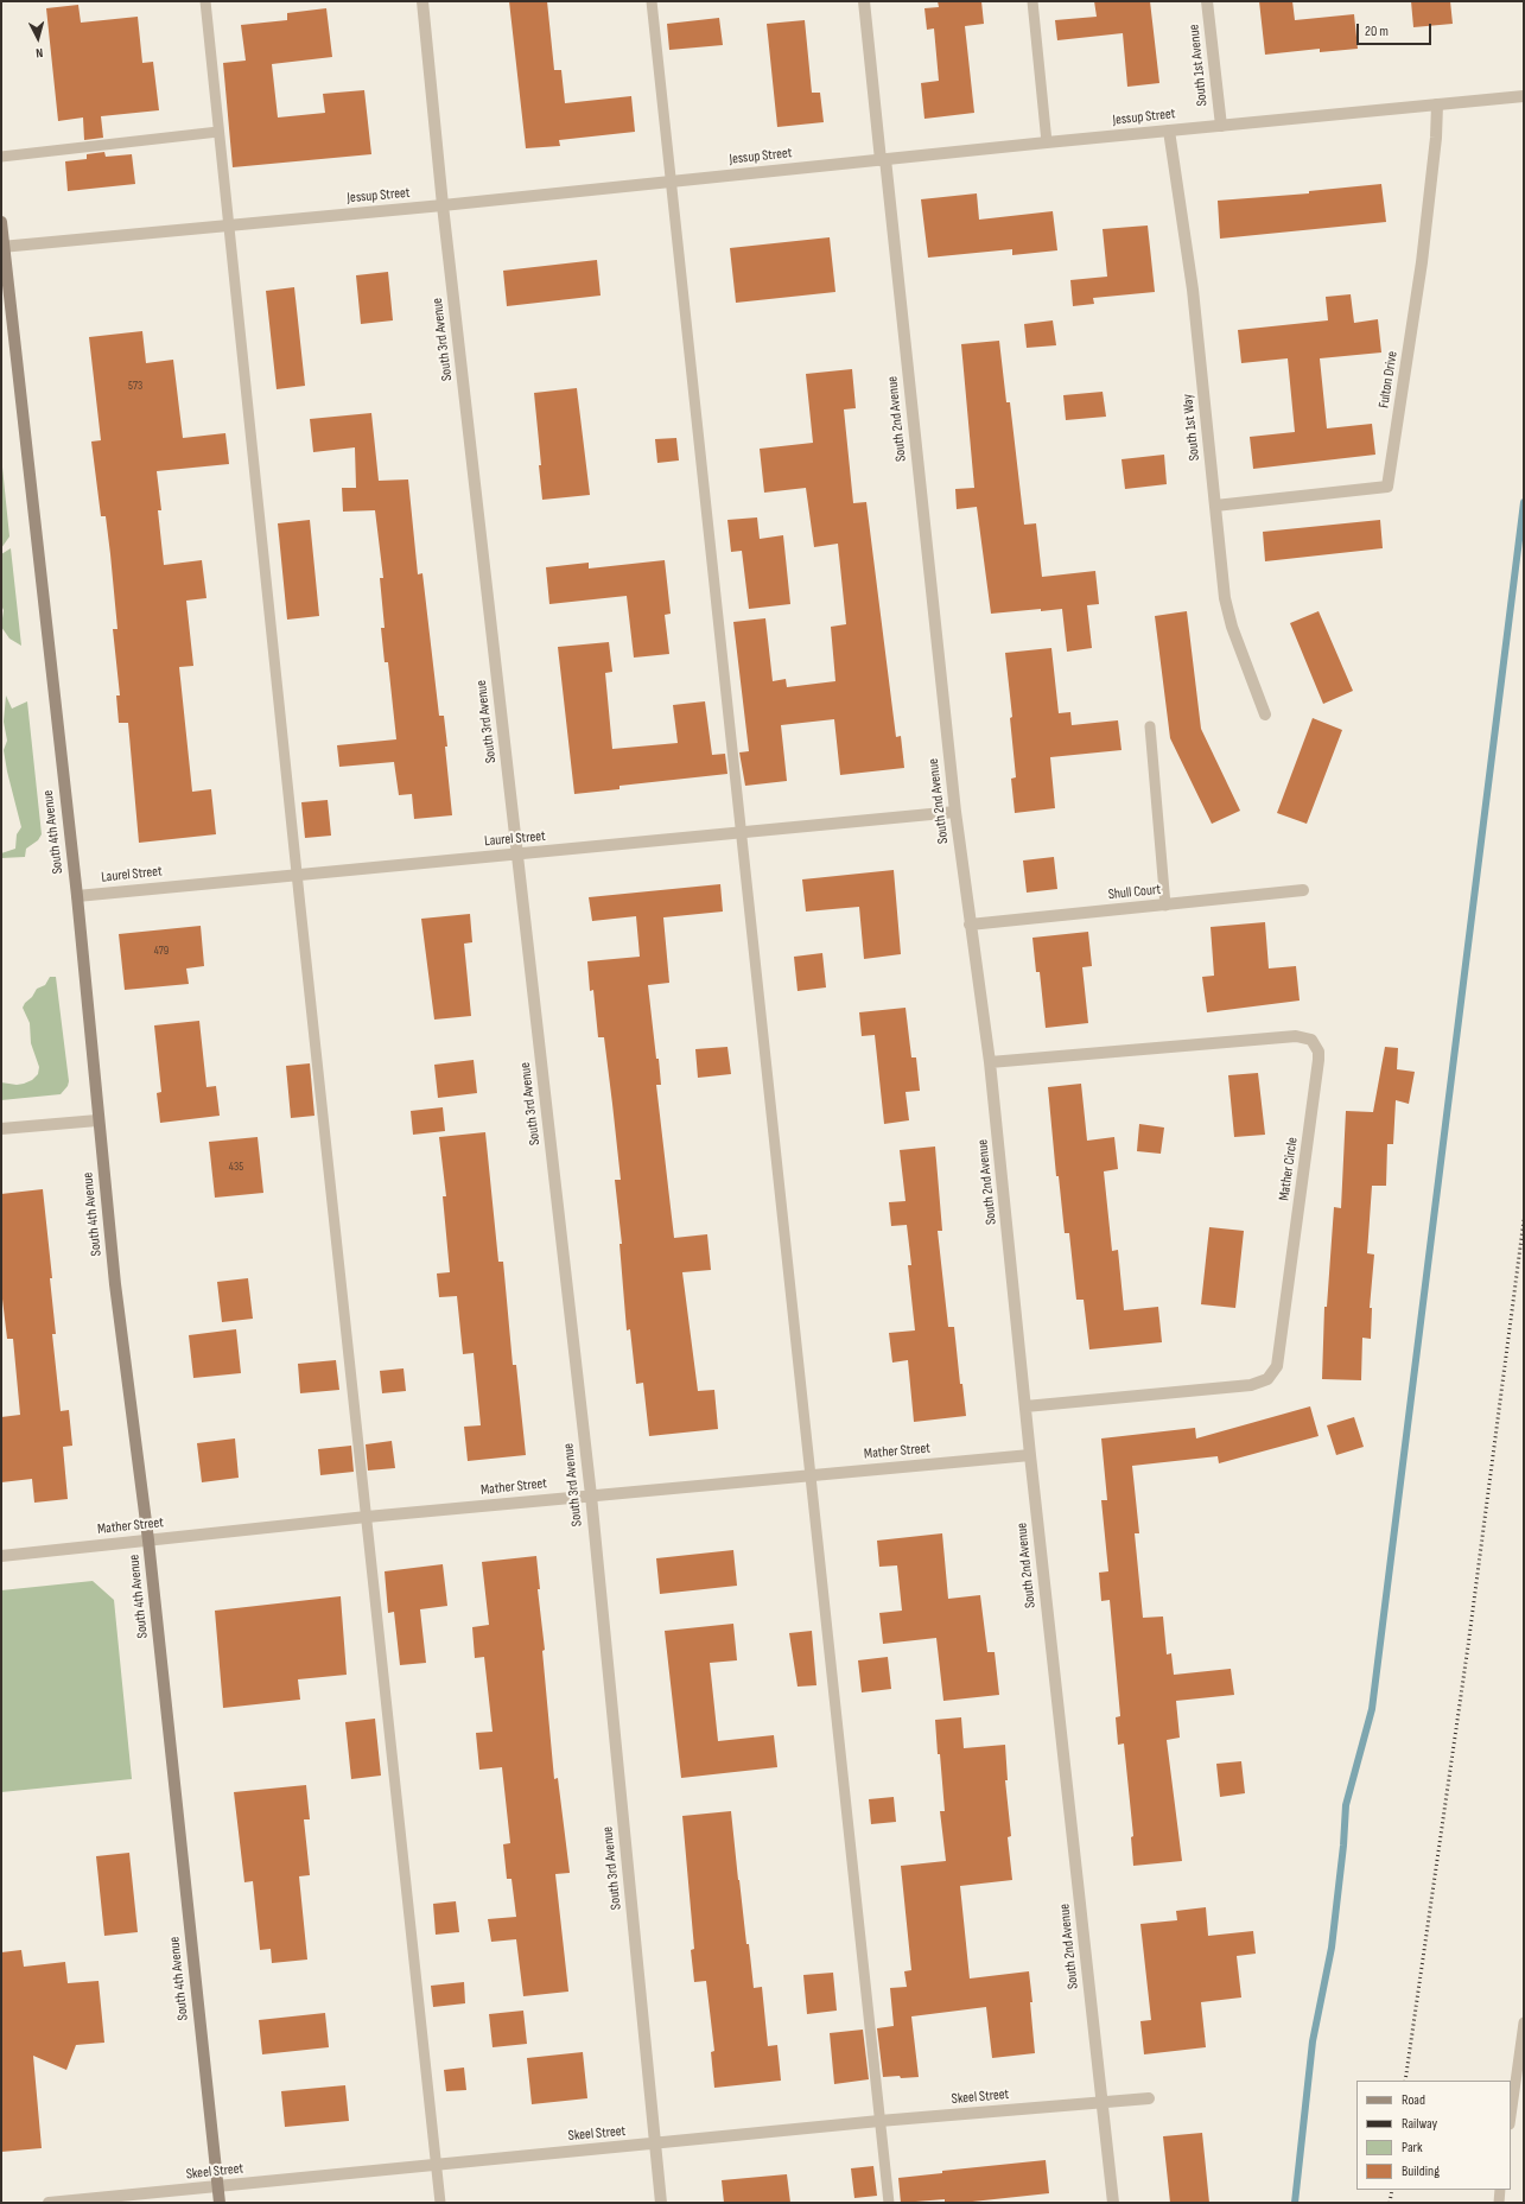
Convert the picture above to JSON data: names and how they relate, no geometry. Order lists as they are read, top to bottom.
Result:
{
  "streets": {
    "main road": ["South 4th Avenue"],
    "street": [
      "South 1st Avenue",
      "Jessup Street",
      "South 3rd Avenue",
      "Fulton Drive",
      "South 2nd Avenue",
      "South 1st Way",
      "Laurel Street",
      "Shull Court",
      "Mather Circle",
      "Mather Street",
      "Skeel Street"
    ]
  },
  "crossings": [
    ["South 1st Avenue", "Jessup Street"],
    ["Jessup Street", "South 3rd Avenue"],
    ["Jessup Street", "Fulton Drive"],
    ["Jessup Street", "South 2nd Avenue"],
    ["Jessup Street", "South 1st Way"],
    ["Jessup Street", "South 4th Avenue"],
    ["South 3rd Avenue", "Laurel Street"],
    ["South 3rd Avenue", "Mather Street"],
    ["South 3rd Avenue", "Skeel Street"],
    ["Fulton Drive", "South 1st Way"],
    ["South 2nd Avenue", "Laurel Street"],
    ["South 2nd Avenue", "Shull Court"],
    ["South 2nd Avenue", "Mather Circle"],
    ["South 2nd Avenue", "Mather Street"],
    ["South 2nd Avenue", "Skeel Street"],
    ["South 4th Avenue", "Laurel Street"],
    ["South 4th Avenue", "Mather Street"],
    ["South 4th Avenue", "Skeel Street"]
  ],
  "house_numbers": ["573", "479", "435"],
  "legend": [
    "Road",
    "Railway",
    "Park",
    "Building"
  ],
  "scale_bar": "20 m",
  "north": "bottom"
}
